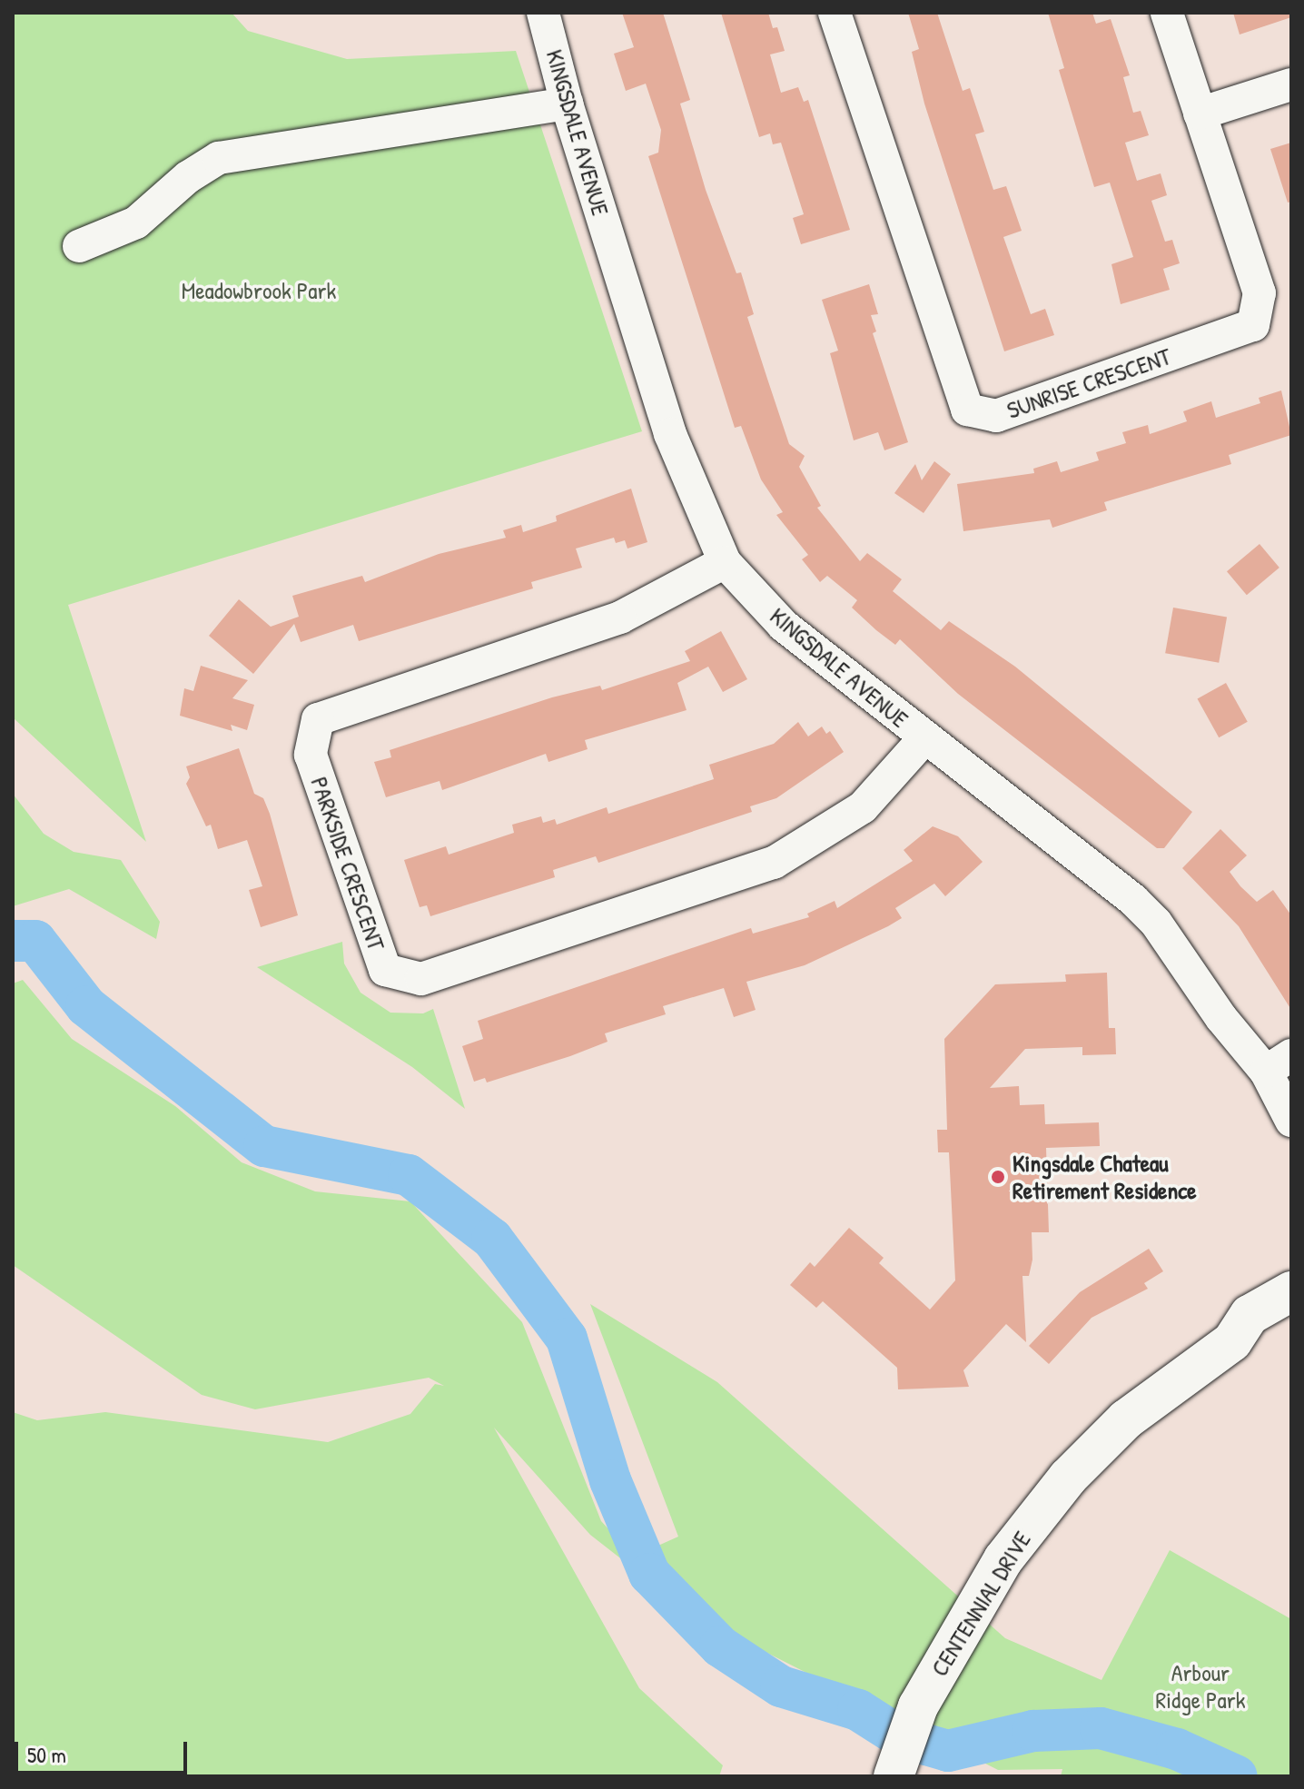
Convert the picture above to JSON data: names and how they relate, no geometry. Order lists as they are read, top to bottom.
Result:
{
  "streets": {
    "main road": ["CENTENNIAL DRIVE"],
    "street": ["KINGSDALE AVENUE", "SUNRISE CRESCENT", "PARKSIDE CRESCENT"]
  },
  "crossings": [
    ["KINGSDALE AVENUE", "PARKSIDE CRESCENT"]
  ],
  "parks": ["Meadowbrook Park", "Arbour Ridge Park"],
  "places": ["Kingsdale Chateau Retirement Residence"],
  "scale_bar": "50 m"
}
